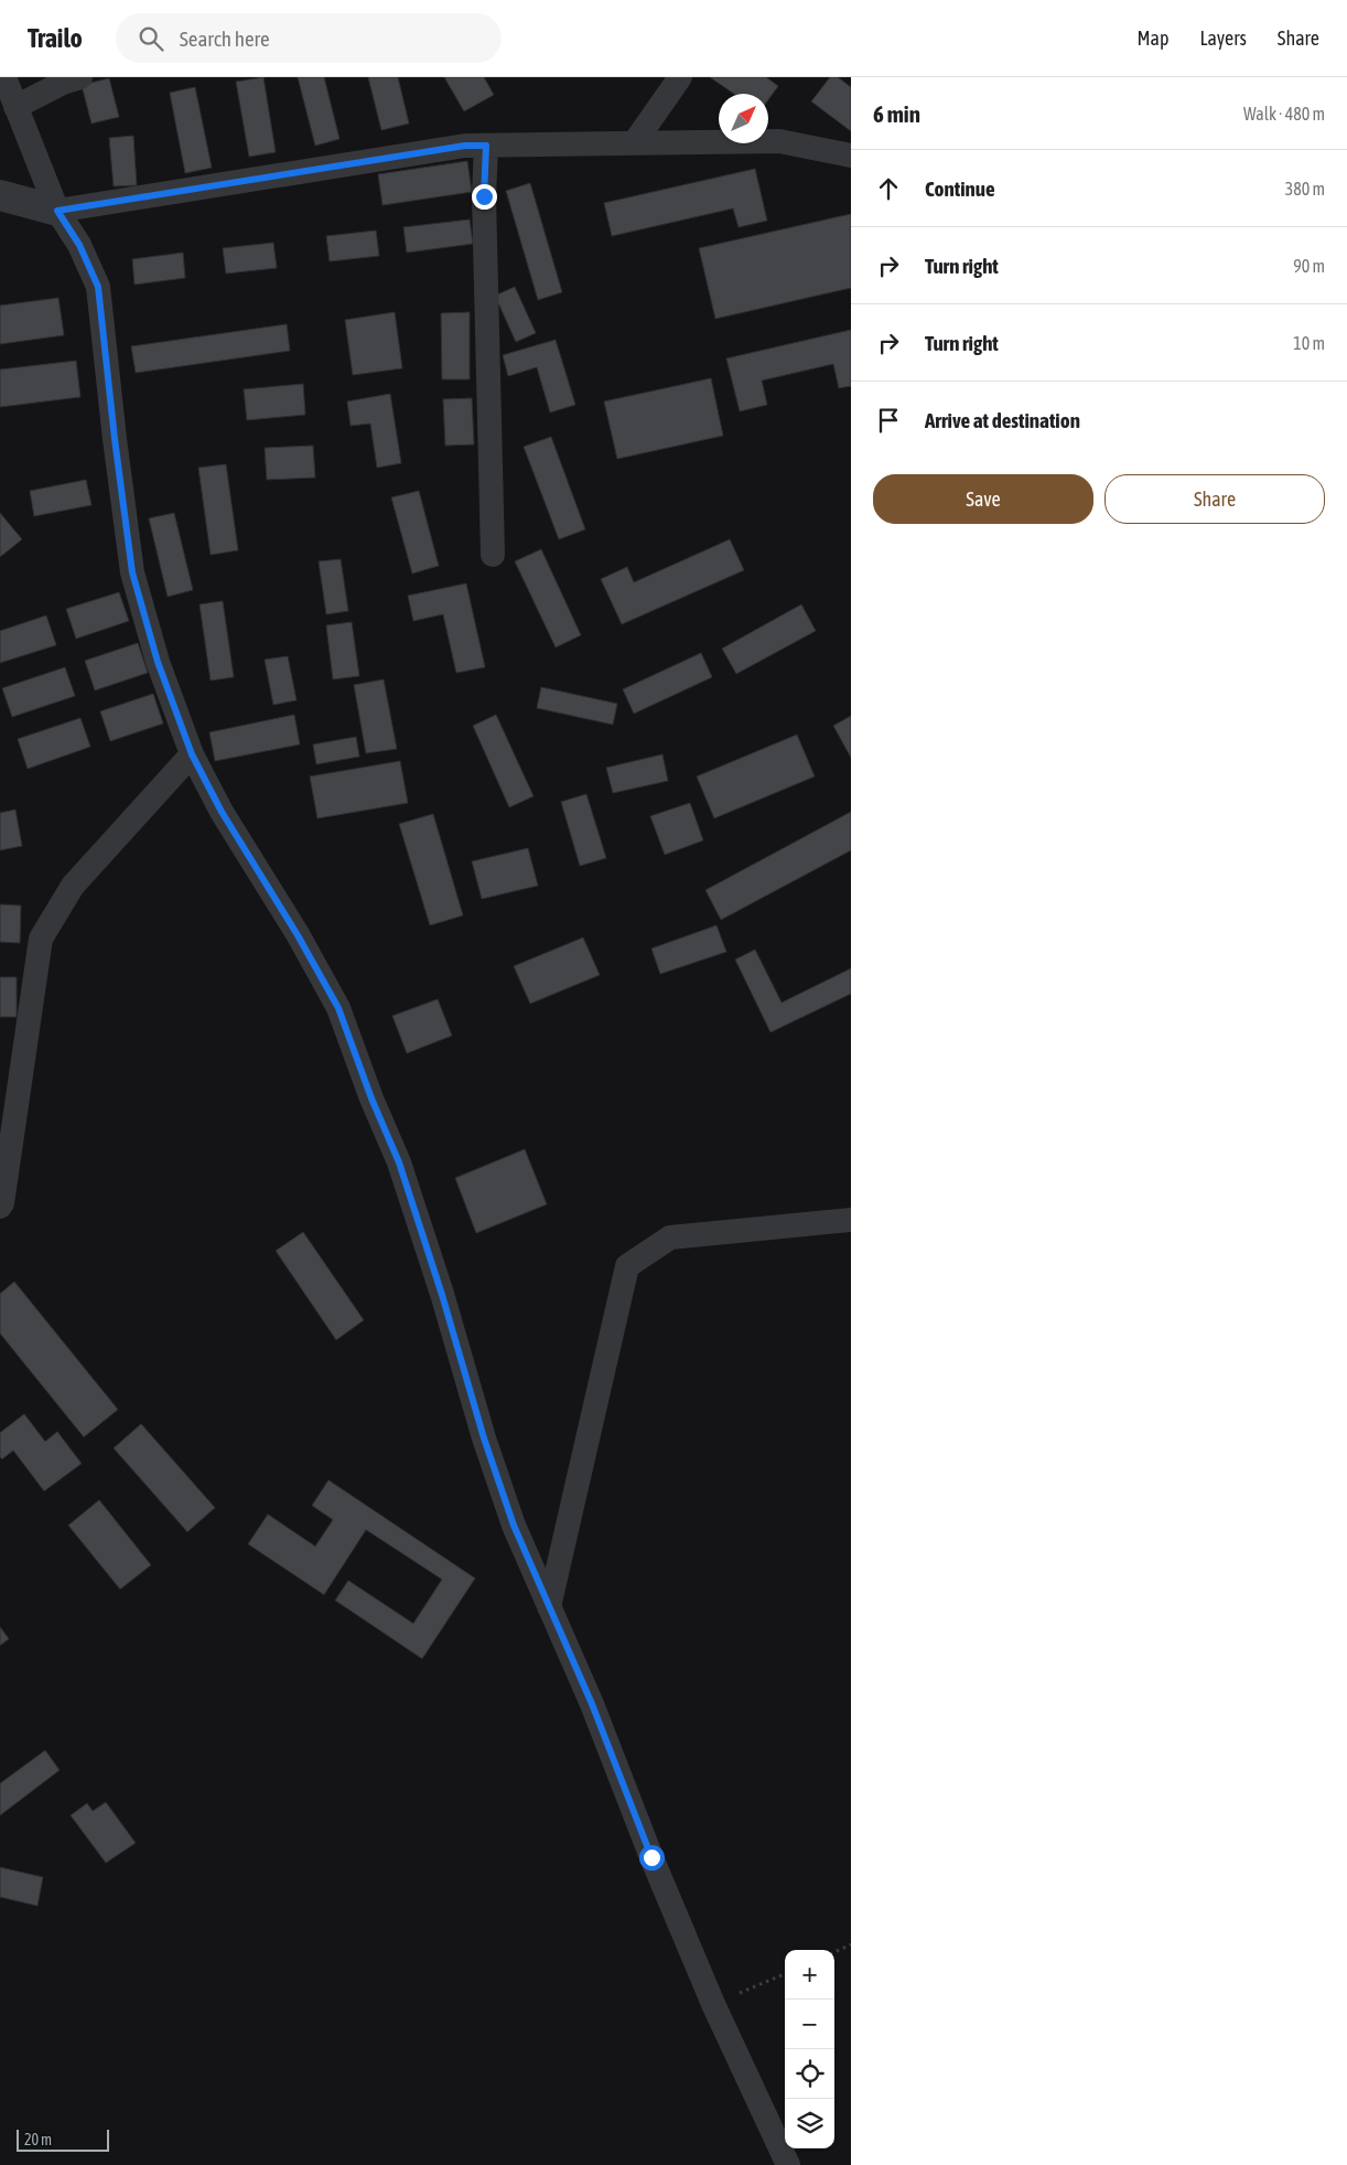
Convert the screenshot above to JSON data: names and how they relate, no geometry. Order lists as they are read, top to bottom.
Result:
{
  "scale_bar": "20 m",
  "north": "top right",
  "page": {
    "header": "Trailo",
    "search": "Search here",
    "nav": ["Map", "Layers", "Share"],
    "heading": ["6 min", "Walk · 480 m"],
    "list": [
      ["Continue", "380 m"],
      ["Turn right", "90 m"],
      ["Turn right", "10 m"],
      "Arrive at destination"
    ],
    "buttons": ["Save", "Share"],
    "map_buttons": ["+", "−"],
    "scale": "20 m"
  }
}
